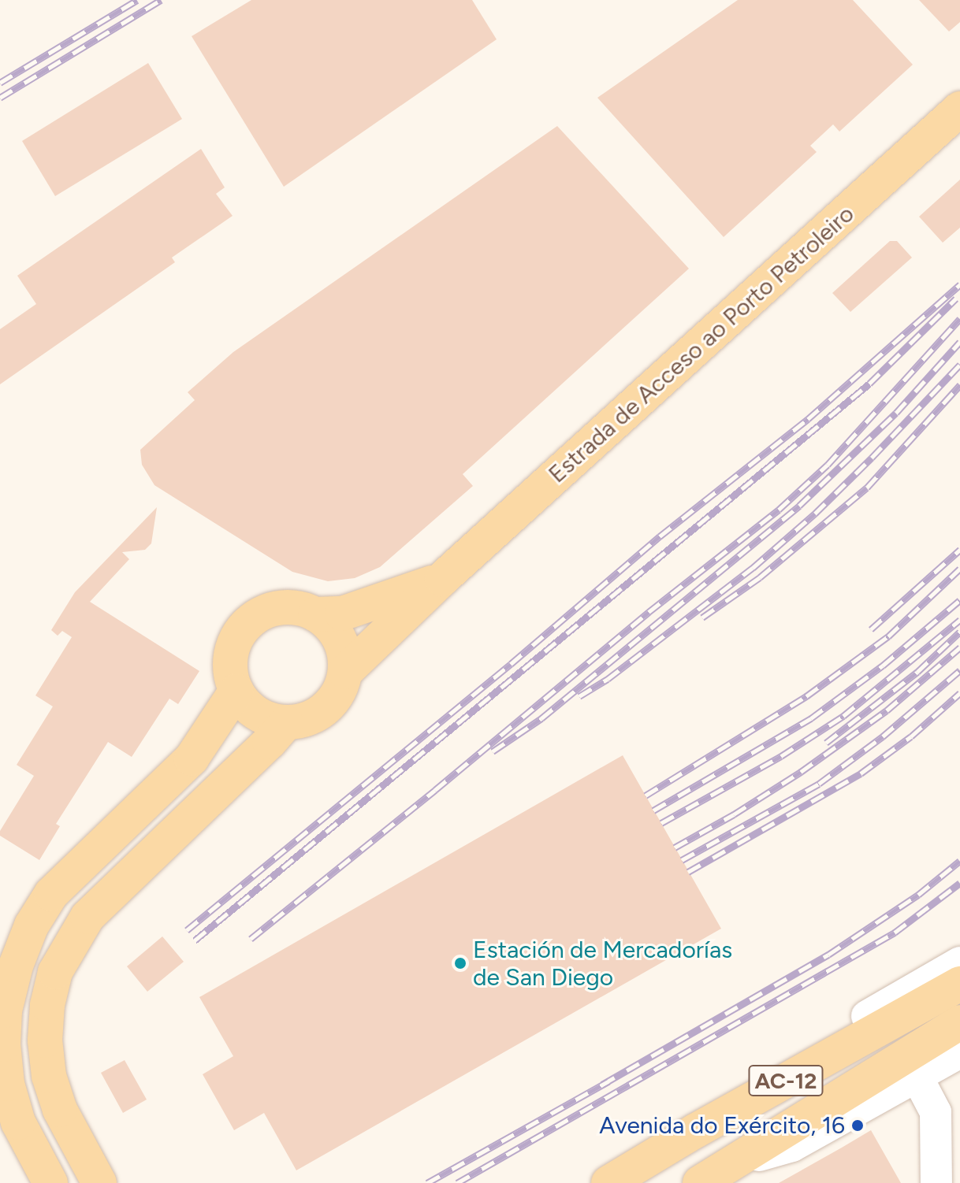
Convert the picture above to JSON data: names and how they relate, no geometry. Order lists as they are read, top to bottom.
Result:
{
  "streets": {
    "main road": ["Estrada de Acceso ao Porto Petroleiro", "AC-12"]
  },
  "places": ["Estación de Mercadorías de San Diego", "Avenida do Exército, 16"]
}
